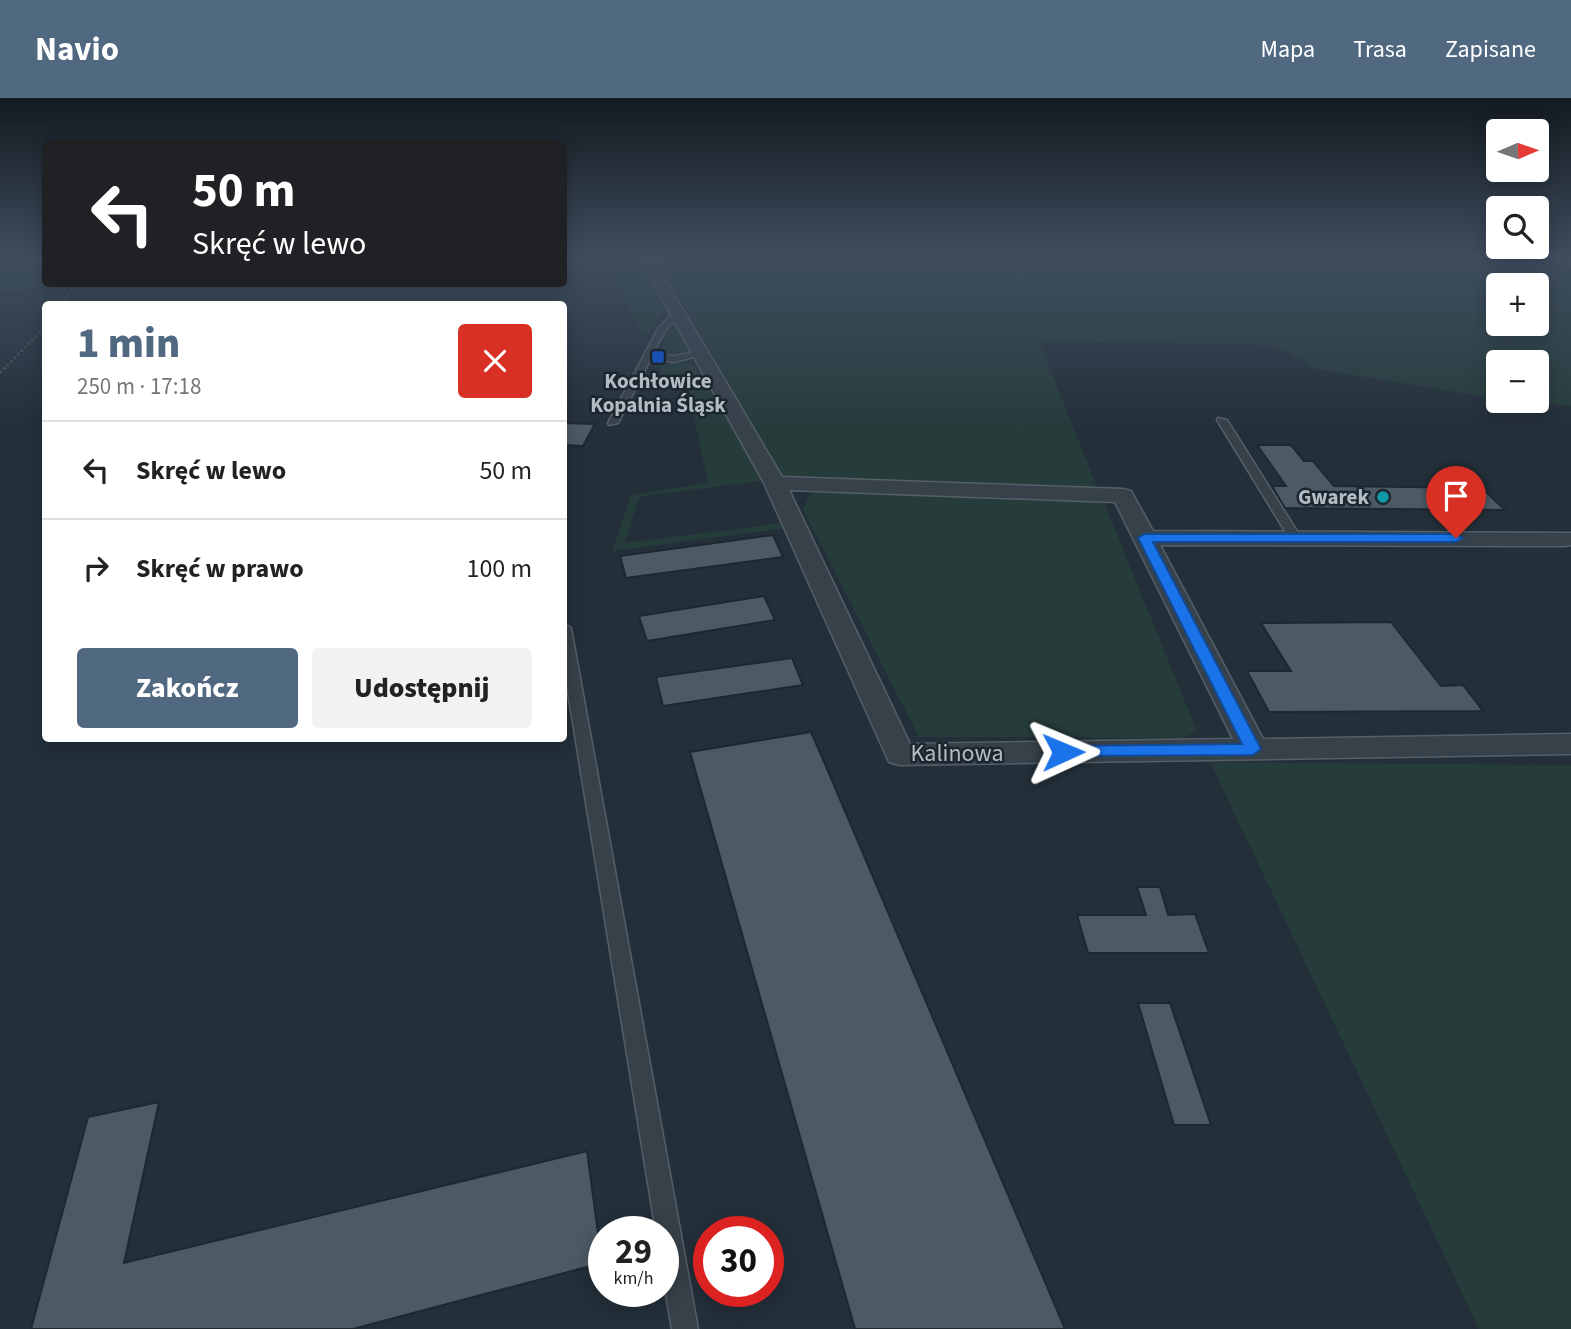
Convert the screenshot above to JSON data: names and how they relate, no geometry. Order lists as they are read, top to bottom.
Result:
{
  "streets": {
    "street": ["Kalinowa"]
  },
  "places": {
    "transit": ["Kochłowice Kopalnia Śląsk"],
    "other": ["Gwarek"]
  },
  "north": "right",
  "page": {
    "header": "Navio",
    "nav": ["Mapa", "Trasa", "Zapisane"],
    "map_buttons": ["+", "−"],
    "turn": ["50 m", "Skręć w lewo"],
    "heading": ["1 min", "250 m · 17:18"],
    "list": [
      {
        "name": "Skręć w lewo",
        "value": "50 m"
      },
      {
        "name": "Skręć w prawo",
        "value": "100 m"
      }
    ],
    "buttons": ["Zakończ", "Udostępnij"],
    "speed": "29 km/h",
    "limit": "30"
  }
}
